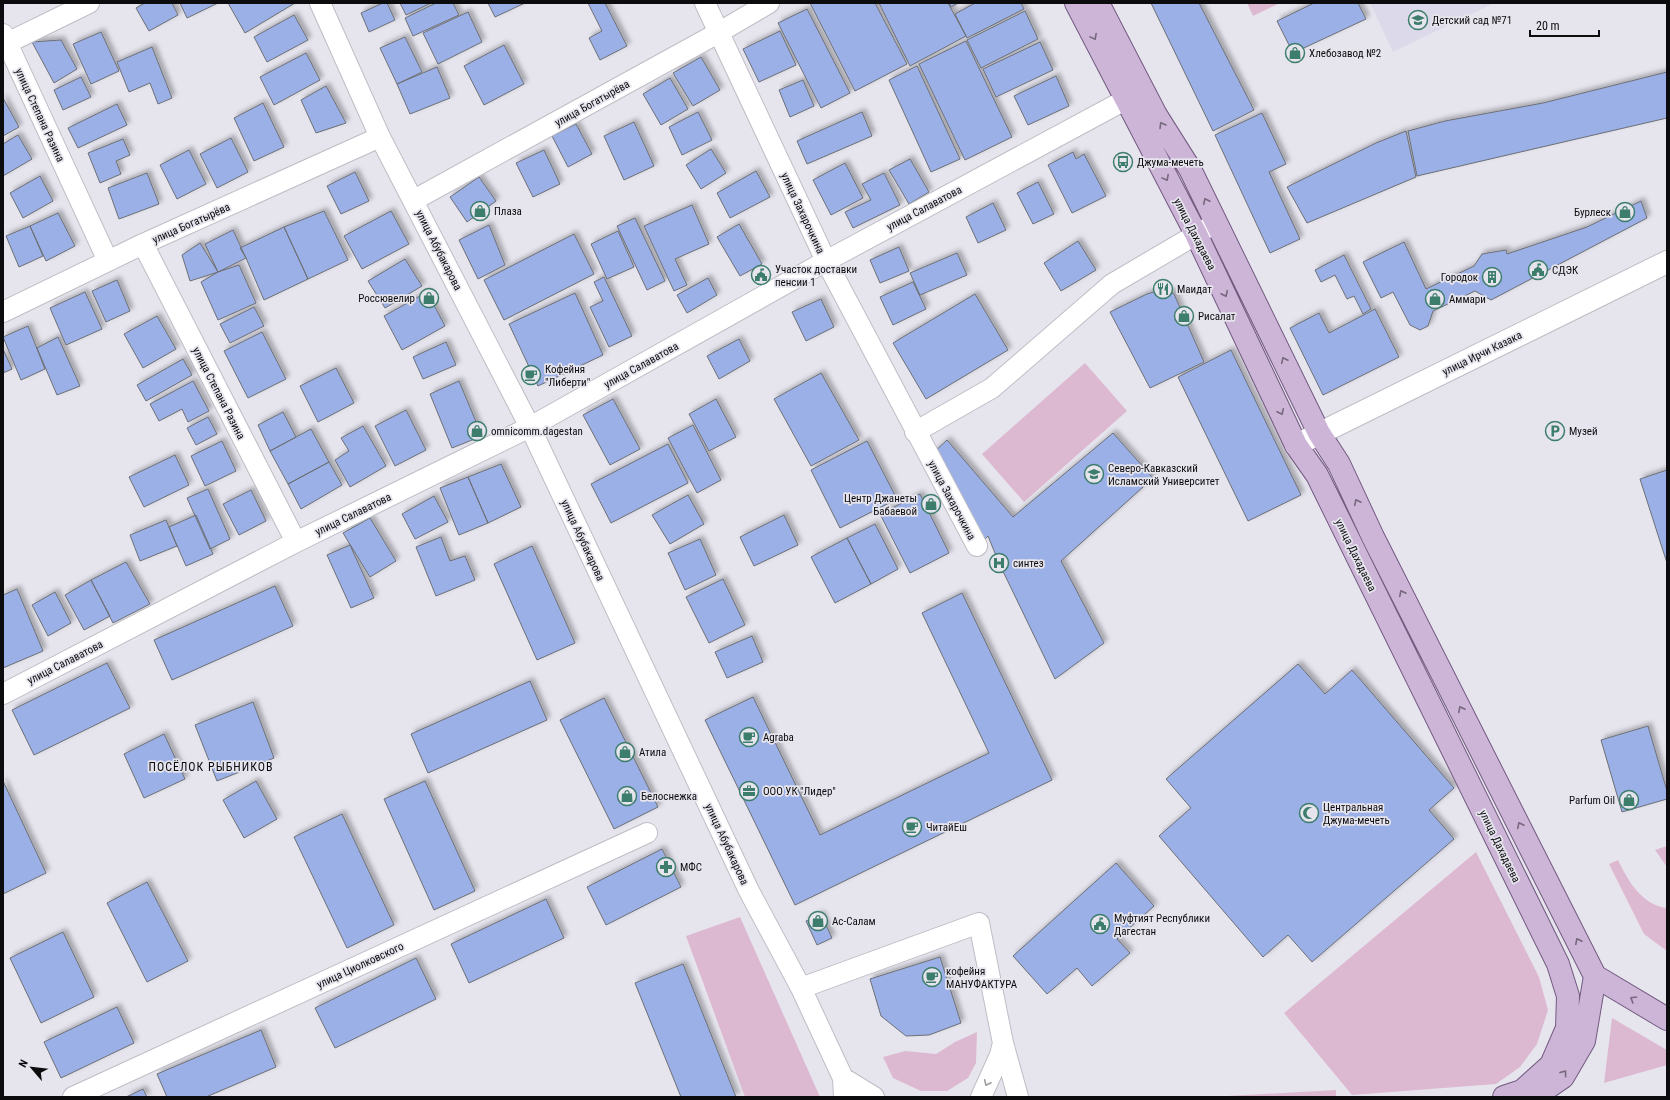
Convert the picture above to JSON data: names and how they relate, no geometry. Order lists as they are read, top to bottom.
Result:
{
  "streets": {
    "main road": ["улица Дахадаева", "улица Ирчи Казака"],
    "street": [
      "улица Богатырёва",
      "улица Степана Разина",
      "улица Салаватова",
      "улица Захарочкина",
      "улица Абубакарова",
      "улица Циолковского"
    ]
  },
  "crossings": [
    ["улица Богатырёва", "улица Степана Разина"],
    ["улица Богатырёва", "улица Захарочкина"],
    ["улица Богатырёва", "улица Абубакарова"],
    ["улица Степана Разина", "улица Салаватова"],
    ["улица Салаватова", "улица Захарочкина"],
    ["улица Салаватова", "улица Дахадаева"],
    ["улица Салаватова", "улица Абубакарова"],
    ["улица Дахадаева", "улица Ирчи Казака"]
  ],
  "districts": ["ПОСЁЛОК РЫБНИКОВ"],
  "places": {
    "school or university": ["Детский сад №71", "Северо-Кавказский Исламский Университет"],
    "shop": [
      "Хлебозавод №2",
      "Плаза",
      "Бурлеск",
      "Россювелир",
      "Аммари",
      "Рисалат",
      "omnicomm.dagestan",
      "Центр Джанеты Бабаевой",
      "Атила",
      "Белоснежка",
      "Parfum Oil",
      "Ас-Салам"
    ],
    "bus stop": ["Джума-мечеть"],
    "public building": ["СДЭК", "Участок доставки пенсии 1", "Муфтият Республики Дагестан"],
    "building": ["Городок"],
    "restaurant": ["Маидат"],
    "cafe": [
      "Кофейня \"Либерти\"",
      "Agraba",
      "ЧитайЕш",
      "кофейня МАНУФАКТУРА"
    ],
    "parking": ["Музей"],
    "hospital": ["синтез"],
    "office": ["ООО УК \"Лидер\""],
    "mosque": ["Центральная Джума-мечеть"],
    "pharmacy": ["МФС"]
  },
  "scale_bar": "20 m",
  "north": "top left"
}
